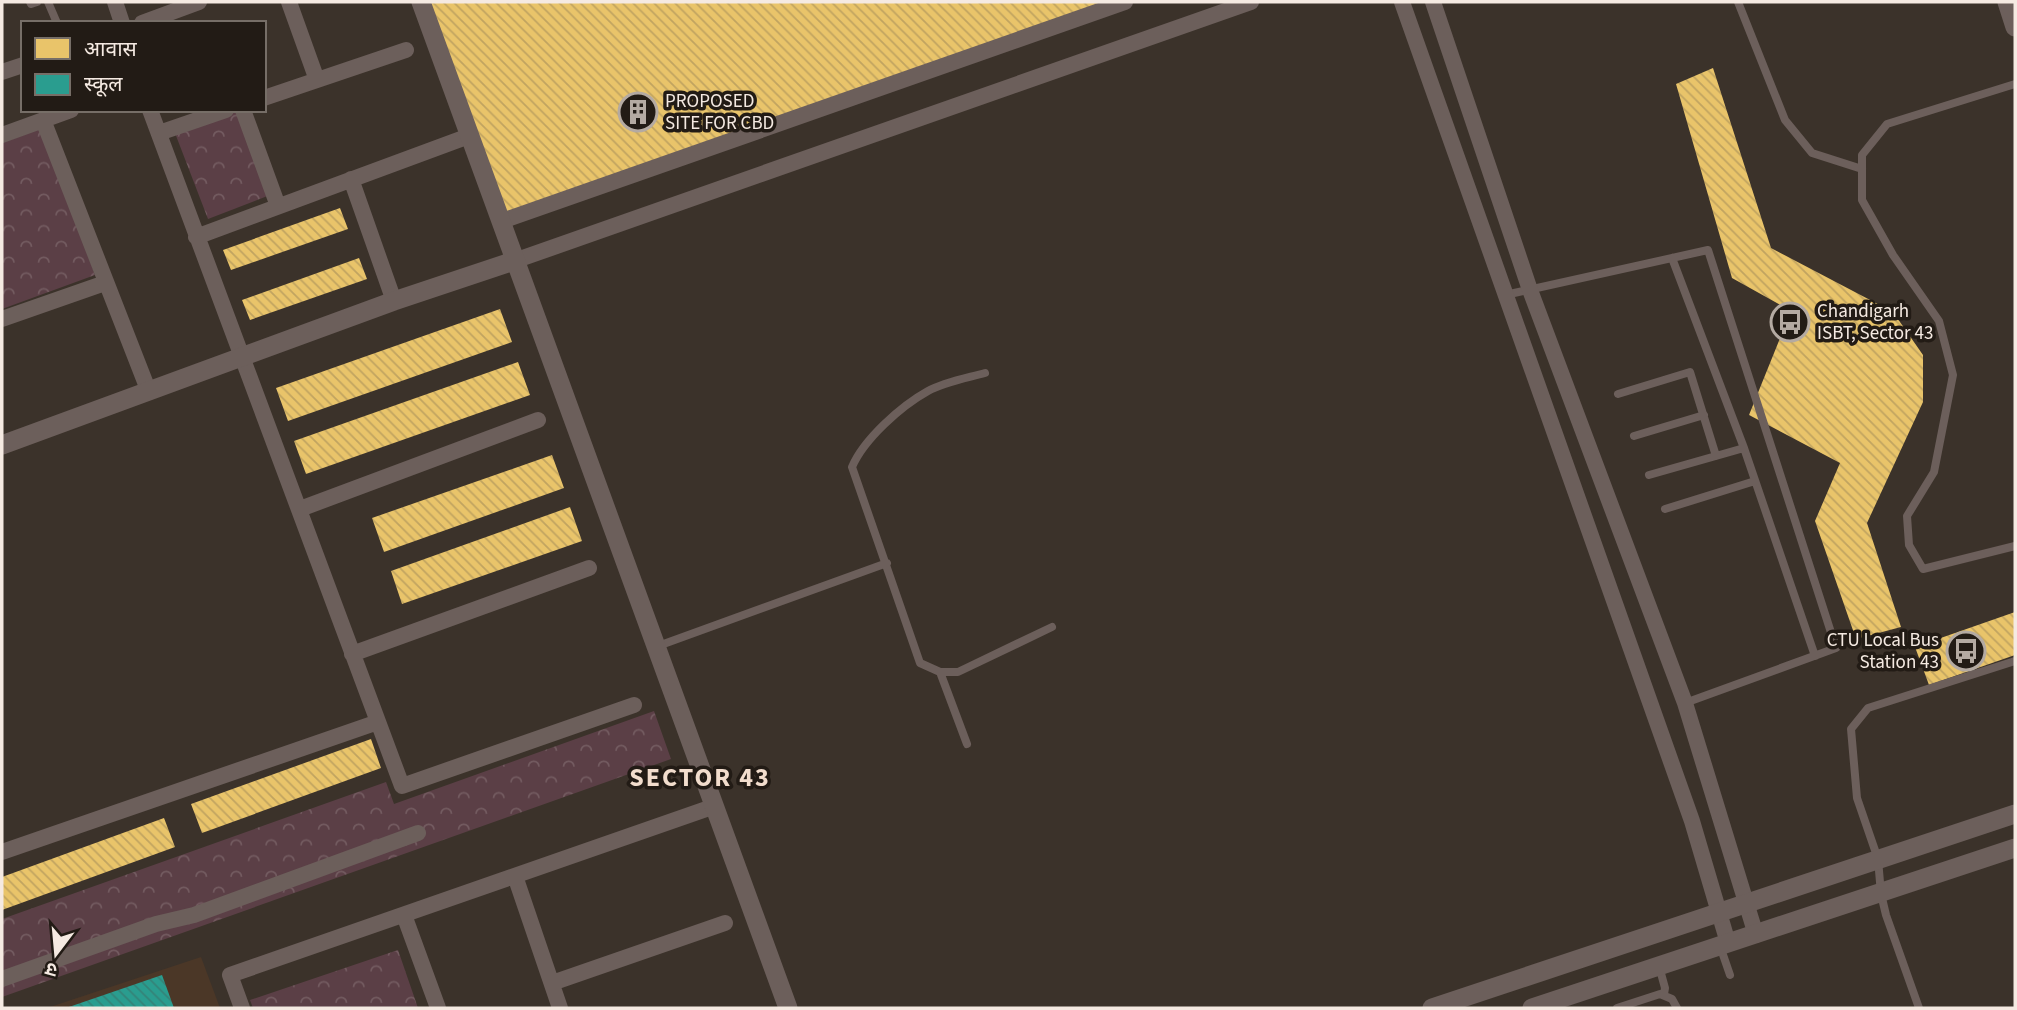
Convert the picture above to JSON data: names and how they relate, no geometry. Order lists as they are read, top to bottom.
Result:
{
  "districts": ["SECTOR 43"],
  "places": {
    "building": ["PROPOSED SITE FOR CBD"],
    "bus stop": ["Chandigarh ISBT, Sector 43", "CTU Local Bus Station 43"]
  },
  "legend": ["आवास", "स्कूल"],
  "north": "bottom"
}
